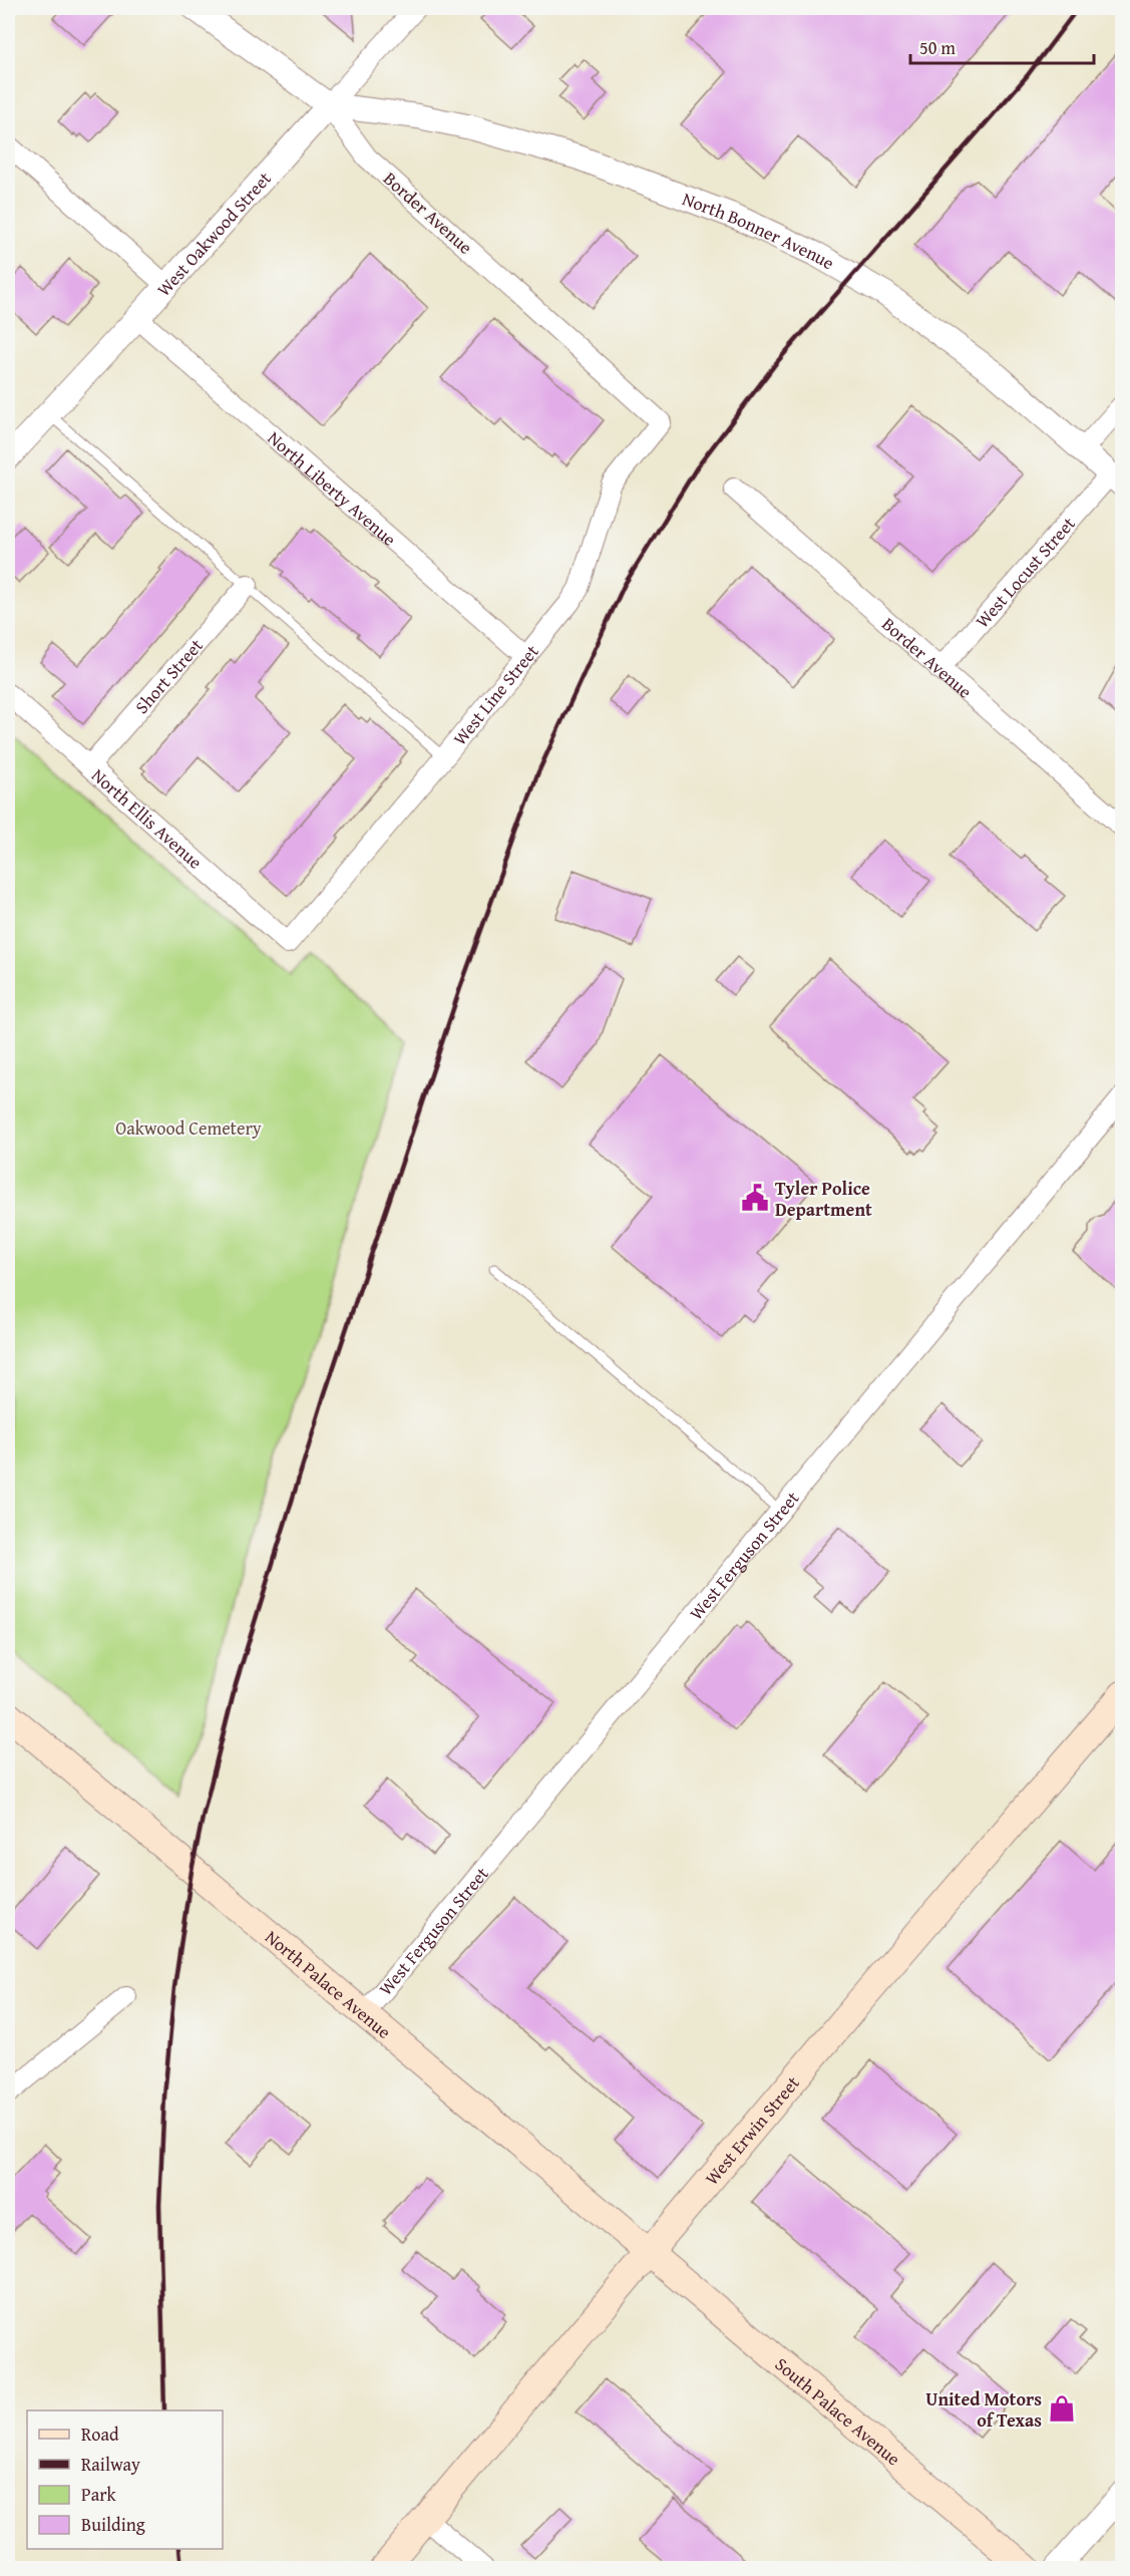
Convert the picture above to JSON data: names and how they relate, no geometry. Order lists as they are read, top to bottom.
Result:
{
  "streets": {
    "main road": ["North Palace Avenue", "West Erwin Street", "South Palace Avenue"],
    "street": [
      "Border Avenue",
      "North Bonner Avenue",
      "West Oakwood Street",
      "North Liberty Avenue",
      "West Locust Street",
      "Short Street",
      "West Line Street",
      "North Ellis Avenue",
      "West Ferguson Street"
    ]
  },
  "crossings": [
    ["Border Avenue", "North Bonner Avenue"],
    ["Border Avenue", "West Oakwood Street"],
    ["Border Avenue", "West Locust Street"],
    ["Border Avenue", "West Line Street"],
    ["North Bonner Avenue", "West Oakwood Street"],
    ["North Bonner Avenue", "West Locust Street"],
    ["West Oakwood Street", "North Liberty Avenue"],
    ["North Liberty Avenue", "West Line Street"],
    ["Short Street", "North Ellis Avenue"],
    ["West Line Street", "North Ellis Avenue"],
    ["West Ferguson Street", "North Palace Avenue"],
    ["North Palace Avenue", "West Erwin Street"],
    ["North Palace Avenue", "South Palace Avenue"],
    ["West Erwin Street", "South Palace Avenue"]
  ],
  "parks": ["Oakwood Cemetery"],
  "places": {
    "public building": ["Tyler Police Department"],
    "shop": ["United Motors of Texas"]
  },
  "legend": [
    "Road",
    "Railway",
    "Park",
    "Building"
  ],
  "scale_bar": "50 m"
}
